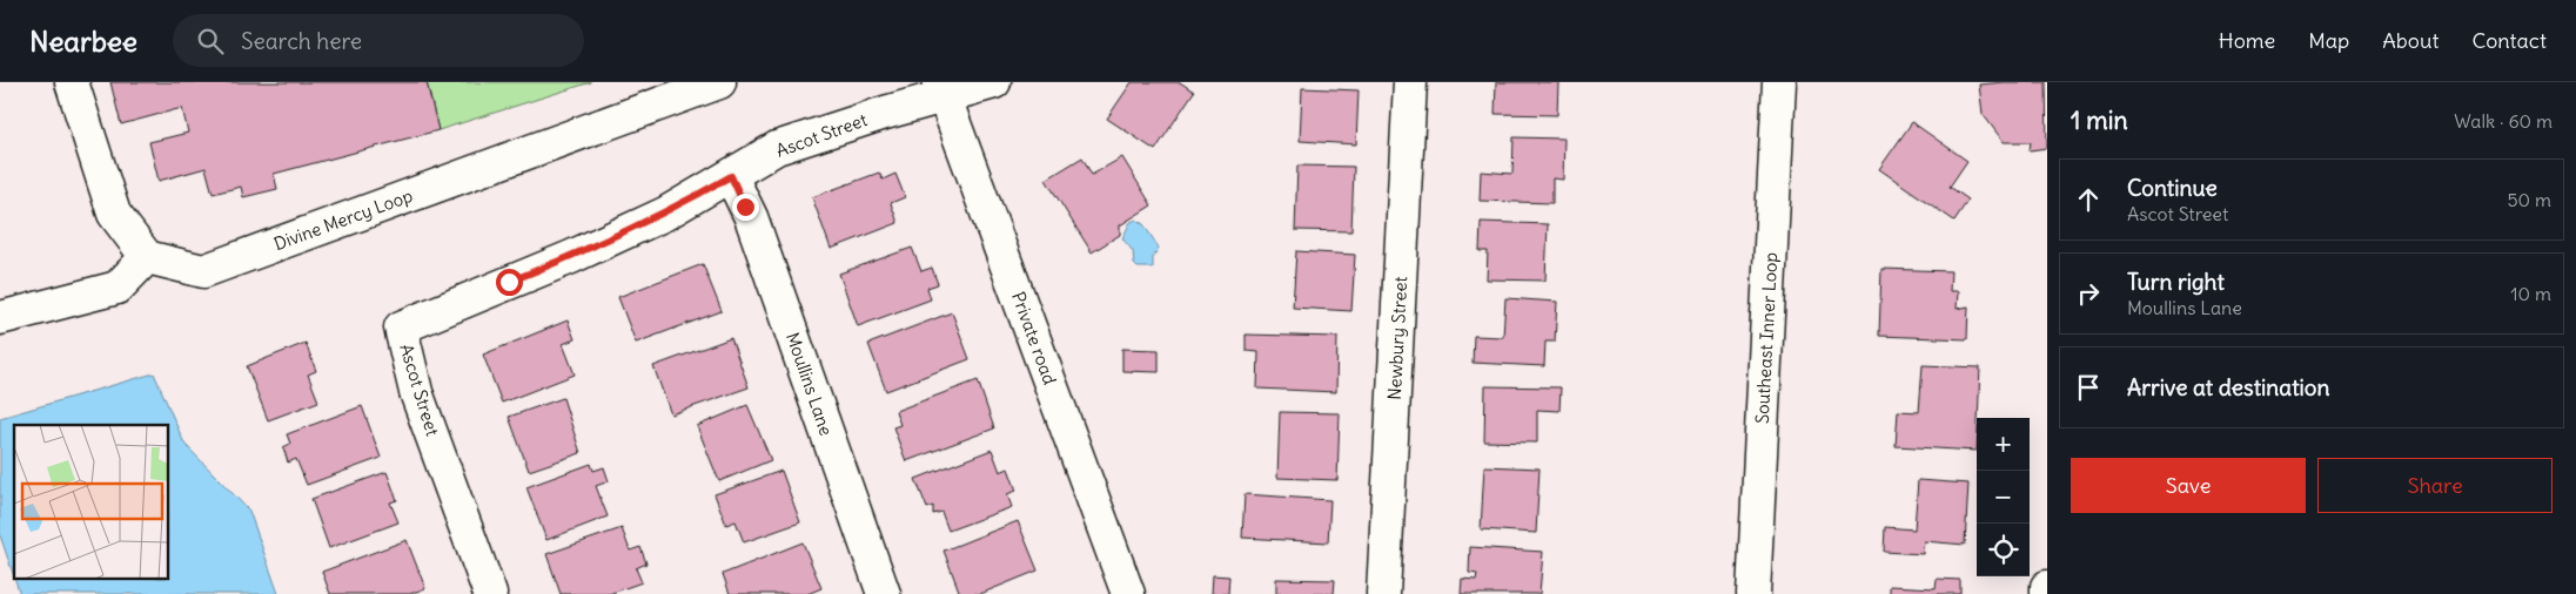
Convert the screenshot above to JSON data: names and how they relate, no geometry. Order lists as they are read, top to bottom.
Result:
{
  "streets": {
    "street": [
      "Ascot Street",
      "Divine Mercy Loop",
      "Private road",
      "Newbury Street",
      "Southeast Inner Loop",
      "Moullins Lane"
    ]
  },
  "crossings": [
    ["Ascot Street", "Private road"],
    ["Ascot Street", "Moullins Lane"]
  ],
  "page": {
    "header": "Nearbee",
    "search": "Search here",
    "nav": [
      "Home",
      "Map",
      "About",
      "Contact"
    ],
    "heading": ["1 min", "Walk · 60 m"],
    "list": [
      ["Continue", "Ascot Street", "50 m"],
      ["Turn right", "Moullins Lane", "10 m"],
      "Arrive at destination"
    ],
    "map_buttons": ["+", "−"],
    "buttons": ["Save", "Share"]
  }
}
